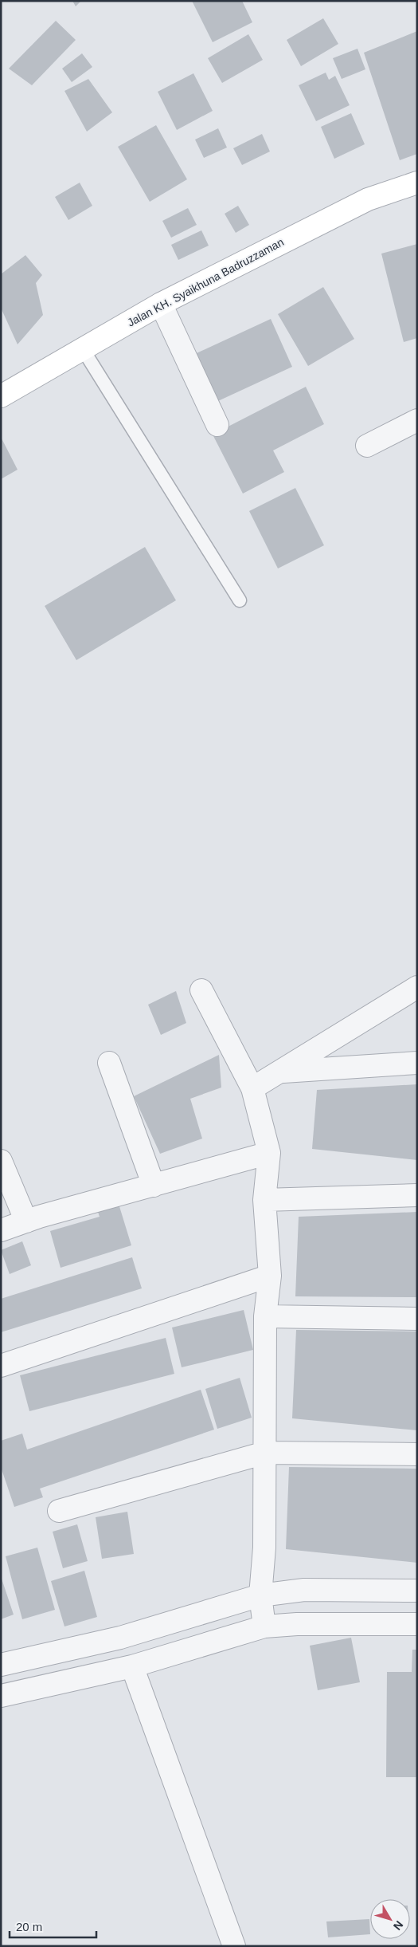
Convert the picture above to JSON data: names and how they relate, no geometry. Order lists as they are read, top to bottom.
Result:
{
  "streets": {
    "main road": ["Jalan KH. Syaikhuna Badruzzaman"]
  },
  "scale_bar": "20 m",
  "north": "bottom right"
}
